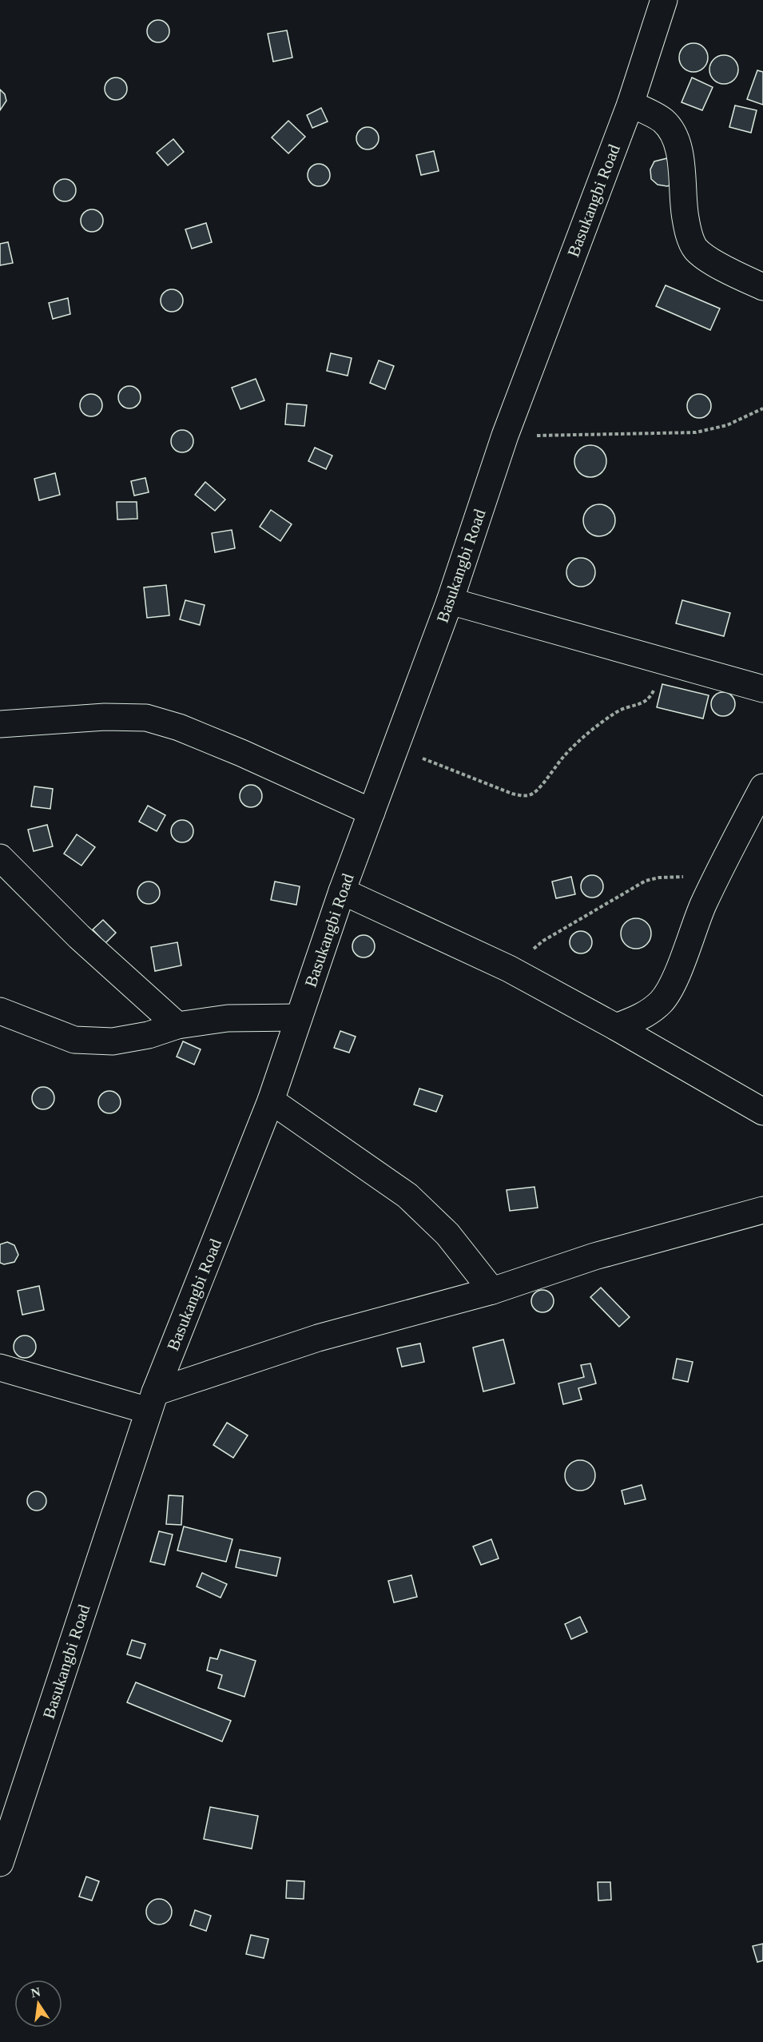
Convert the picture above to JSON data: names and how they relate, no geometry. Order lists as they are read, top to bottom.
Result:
{
  "streets": {
    "street": ["Basukangbi Road"]
  },
  "north": "top"
}
